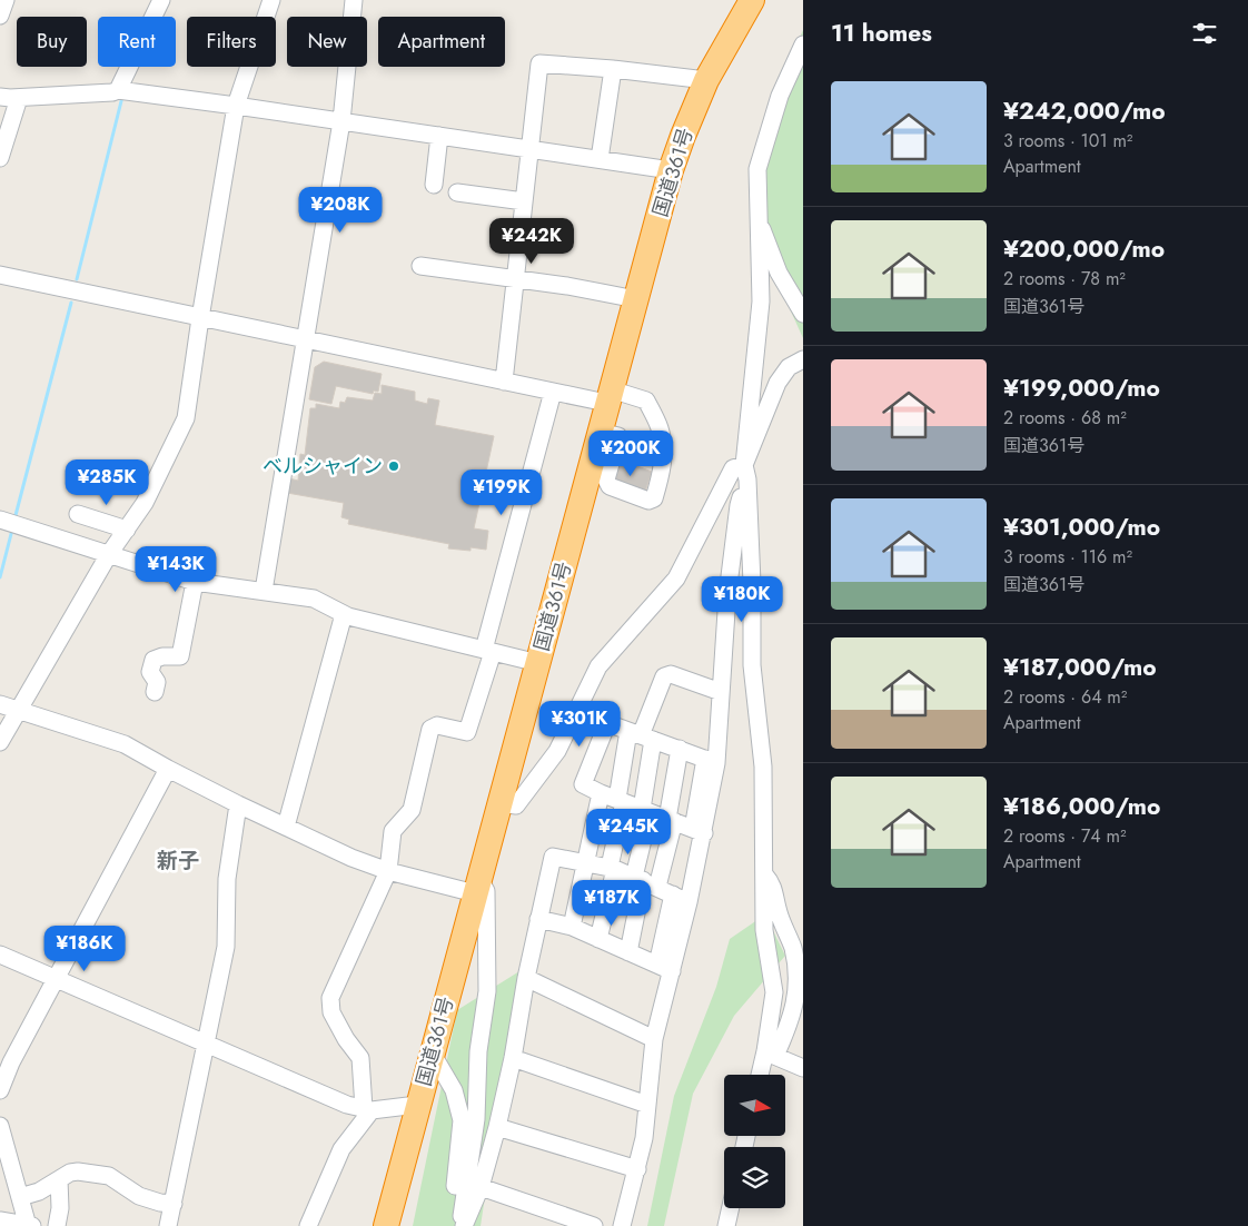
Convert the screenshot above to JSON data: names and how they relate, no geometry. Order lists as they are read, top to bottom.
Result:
{
  "streets": {
    "highway": ["国道361号"]
  },
  "districts": ["新子"],
  "places": ["ベルシャイン"],
  "north": "right",
  "page": {
    "heading": "11 homes",
    "chip": [
      "Buy",
      "Rent",
      "Filters",
      "New",
      "Apartment"
    ],
    "list": [
      {
        "name": "¥242,000/mo",
        "note": "3 rooms · 101 m² · Apartment"
      },
      {
        "name": "¥200,000/mo",
        "note": "2 rooms · 78 m² · 国道361号"
      },
      {
        "name": "¥199,000/mo",
        "note": "2 rooms · 68 m² · 国道361号"
      },
      {
        "name": "¥301,000/mo",
        "note": "3 rooms · 116 m² · 国道361号"
      },
      {
        "name": "¥187,000/mo",
        "note": "2 rooms · 64 m² · Apartment"
      },
      {
        "name": "¥186,000/mo",
        "note": "2 rooms · 74 m² · Apartment"
      }
    ],
    "price": [
      "¥208K",
      "¥242K",
      "¥200K",
      "¥285K",
      "¥199K",
      "¥143K",
      "¥180K",
      "¥301K",
      "¥245K",
      "¥187K",
      "¥186K"
    ]
  }
}
